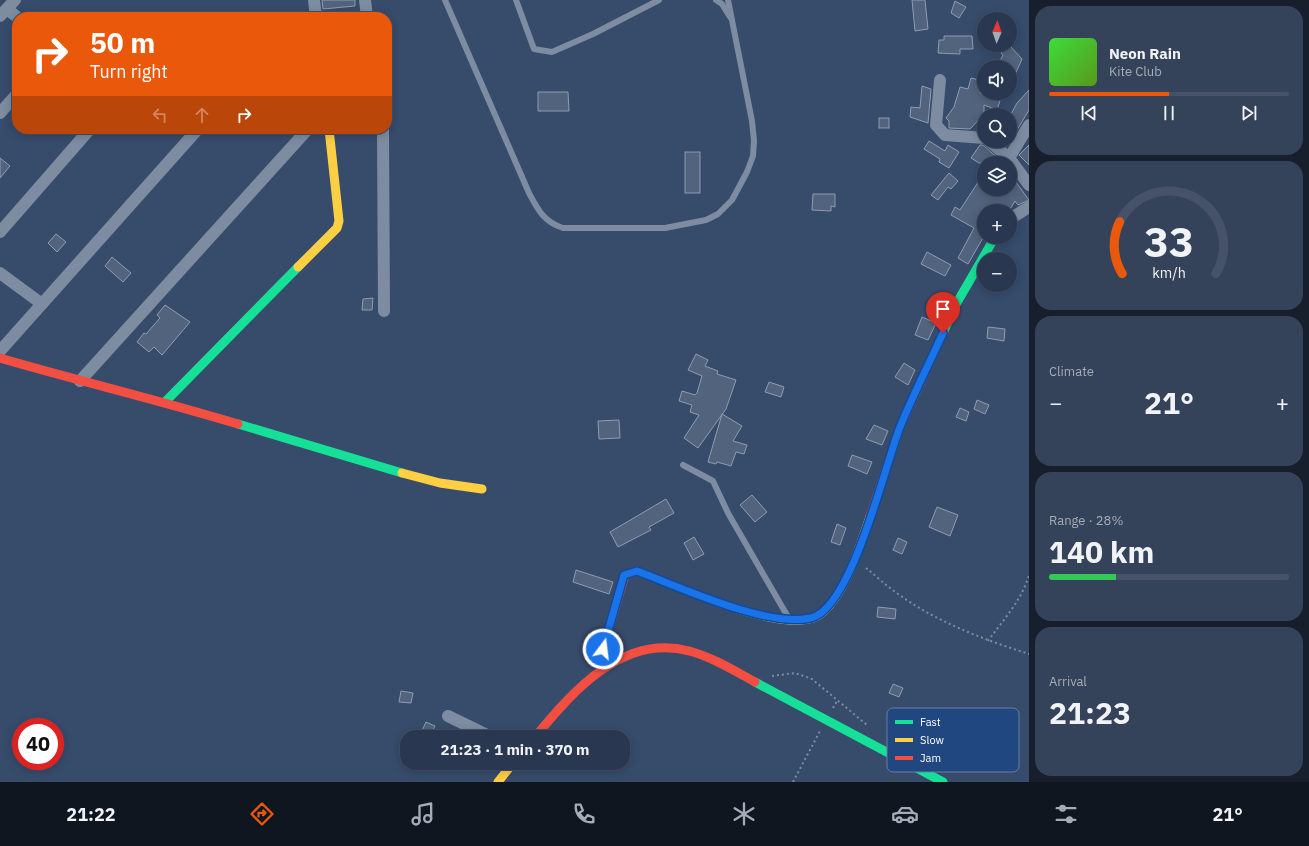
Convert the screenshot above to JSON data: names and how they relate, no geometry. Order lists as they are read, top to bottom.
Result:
{
  "legend": ["Fast", "Slow", "Jam"],
  "north": "top",
  "page": {
    "map_buttons": ["+", "−"],
    "turn": ["50 m", "Turn right"],
    "song": ["Neon Rain", "Kite Club"],
    "tile": [
      "Climate",
      ["Range · 28%", "140 km"],
      ["Arrival", "21:23"]
    ],
    "heat": ["−", "21°", "+"],
    "limit": "40",
    "trip": "21:23 · 1 min · 370 m",
    "tabs": ["21:22", "21°"],
    "gauge": ["33", "km/h"]
  }
}
